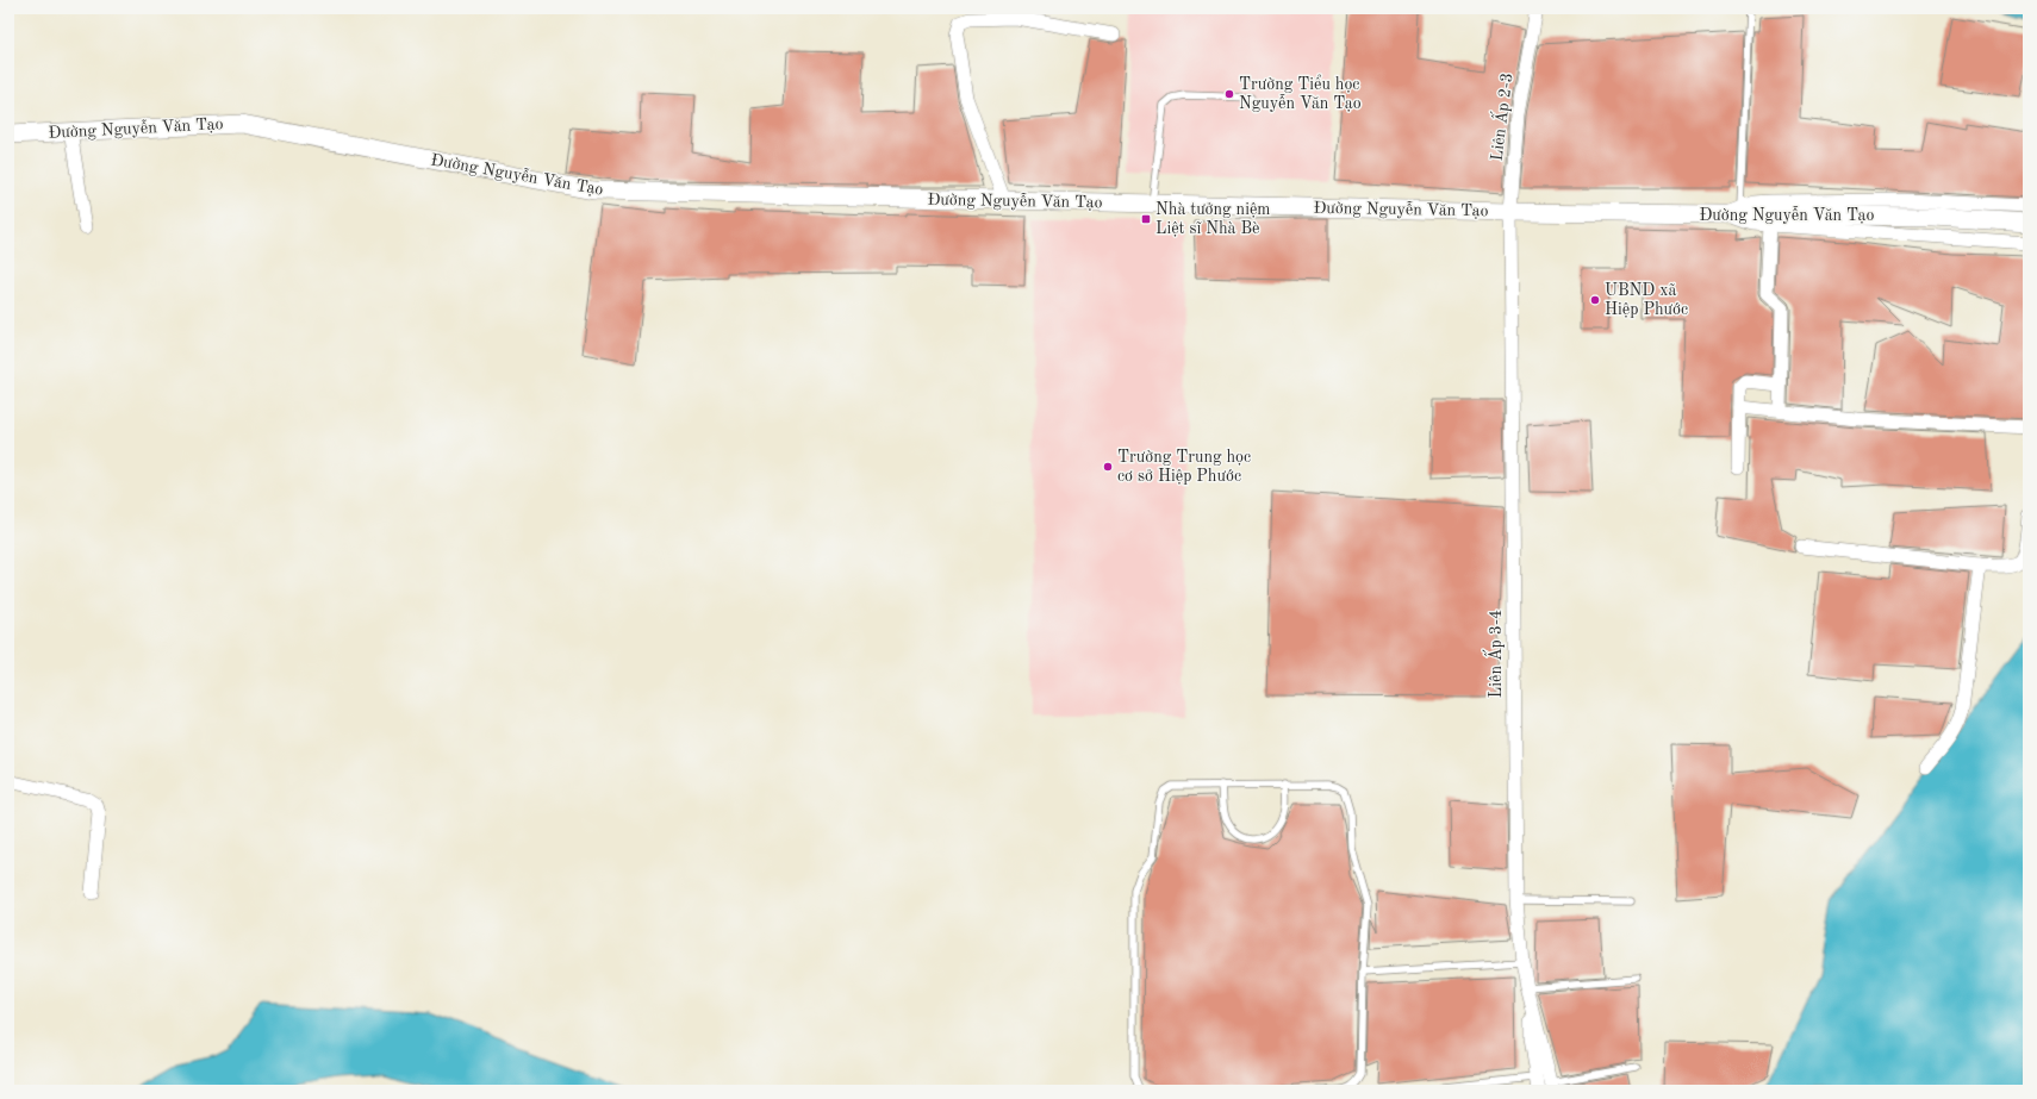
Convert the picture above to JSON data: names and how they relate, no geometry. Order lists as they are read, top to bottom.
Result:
{
  "streets": {
    "main road": ["Đường Nguyễn Văn Tạo"],
    "street": ["Liên Ấp 2-3", "Liên Ấp 3-4"]
  },
  "crossings": [
    ["Liên Ấp 2-3", "Đường Nguyễn Văn Tạo"],
    ["Liên Ấp 2-3", "Liên Ấp 3-4"],
    ["Đường Nguyễn Văn Tạo", "Liên Ấp 3-4"]
  ],
  "places": {
    "other": ["Trường Tiểu học Nguyễn Văn Tạo", "UBND xã Hiệp Phước", "Trường Trung học cơ sở Hiệp Phước"],
    "transit": ["Nhà tưởng niệm Liệt sĩ Nhà Bè"]
  }
}
